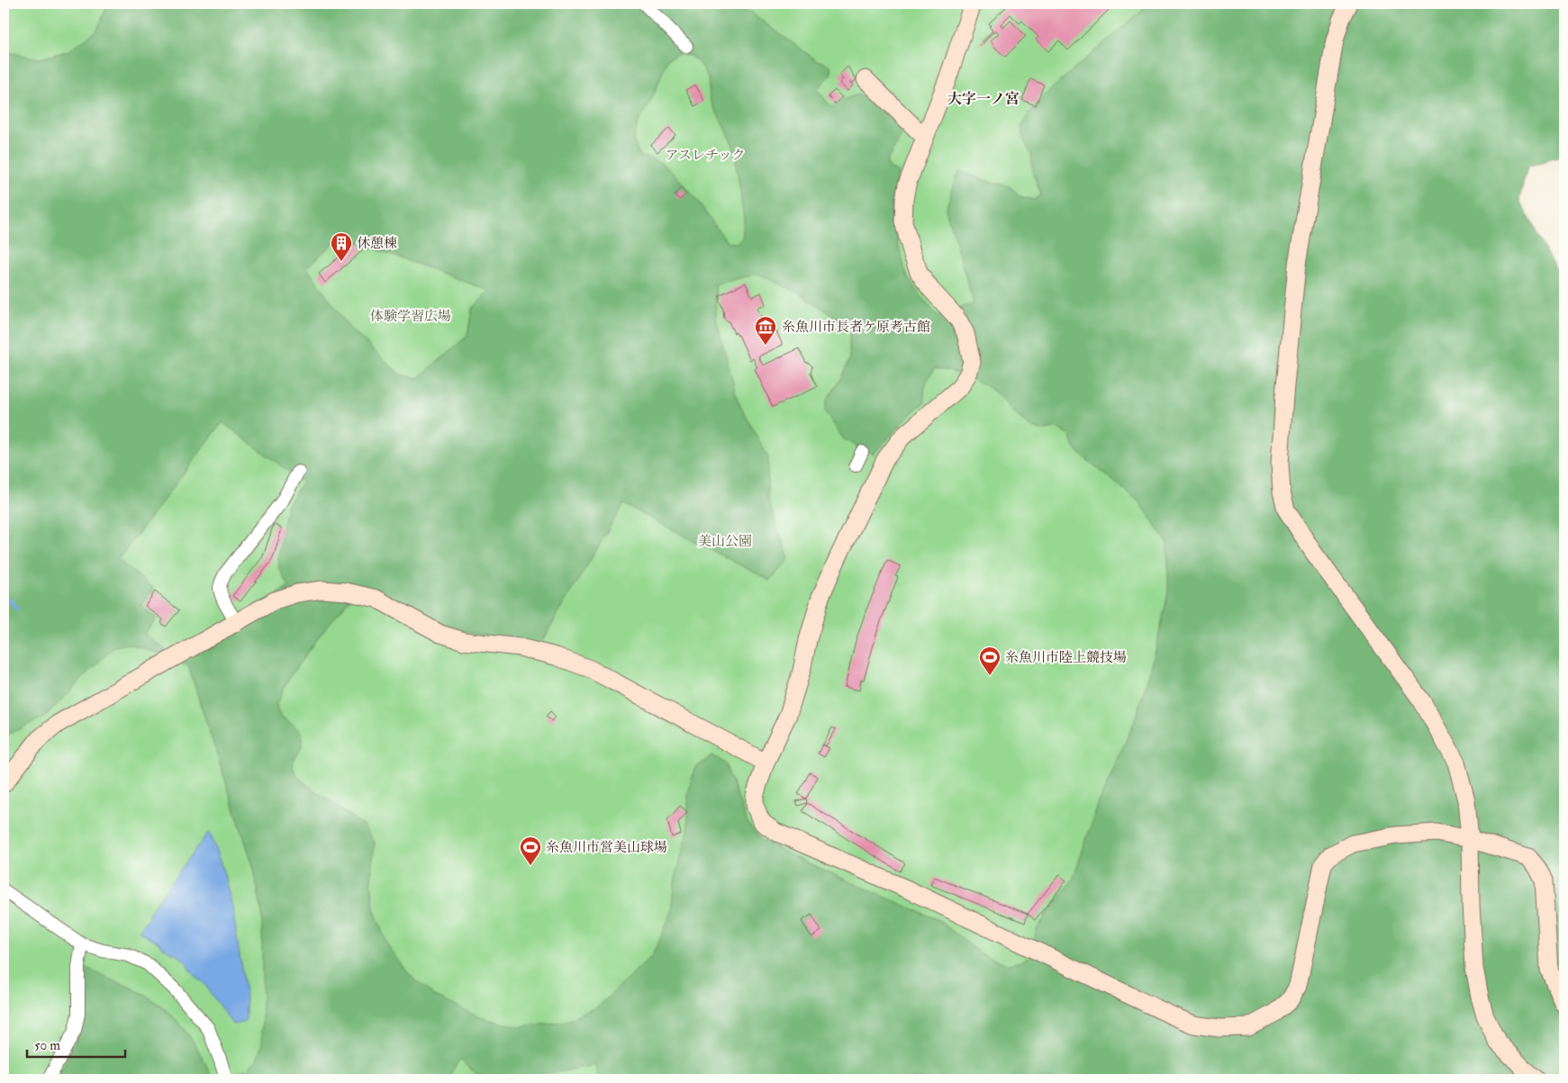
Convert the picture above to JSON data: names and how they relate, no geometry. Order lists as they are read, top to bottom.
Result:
{
  "districts": ["大字一ノ宮"],
  "parks": ["アスレチック", "体験学習広場", "美山公園"],
  "places": {
    "building": ["休憩棟"],
    "museum": ["糸魚川市長者ケ原考古館"],
    "sports": ["糸魚川市陸上競技場", "糸魚川市営美山球場"]
  },
  "scale_bar": "50 m"
}
